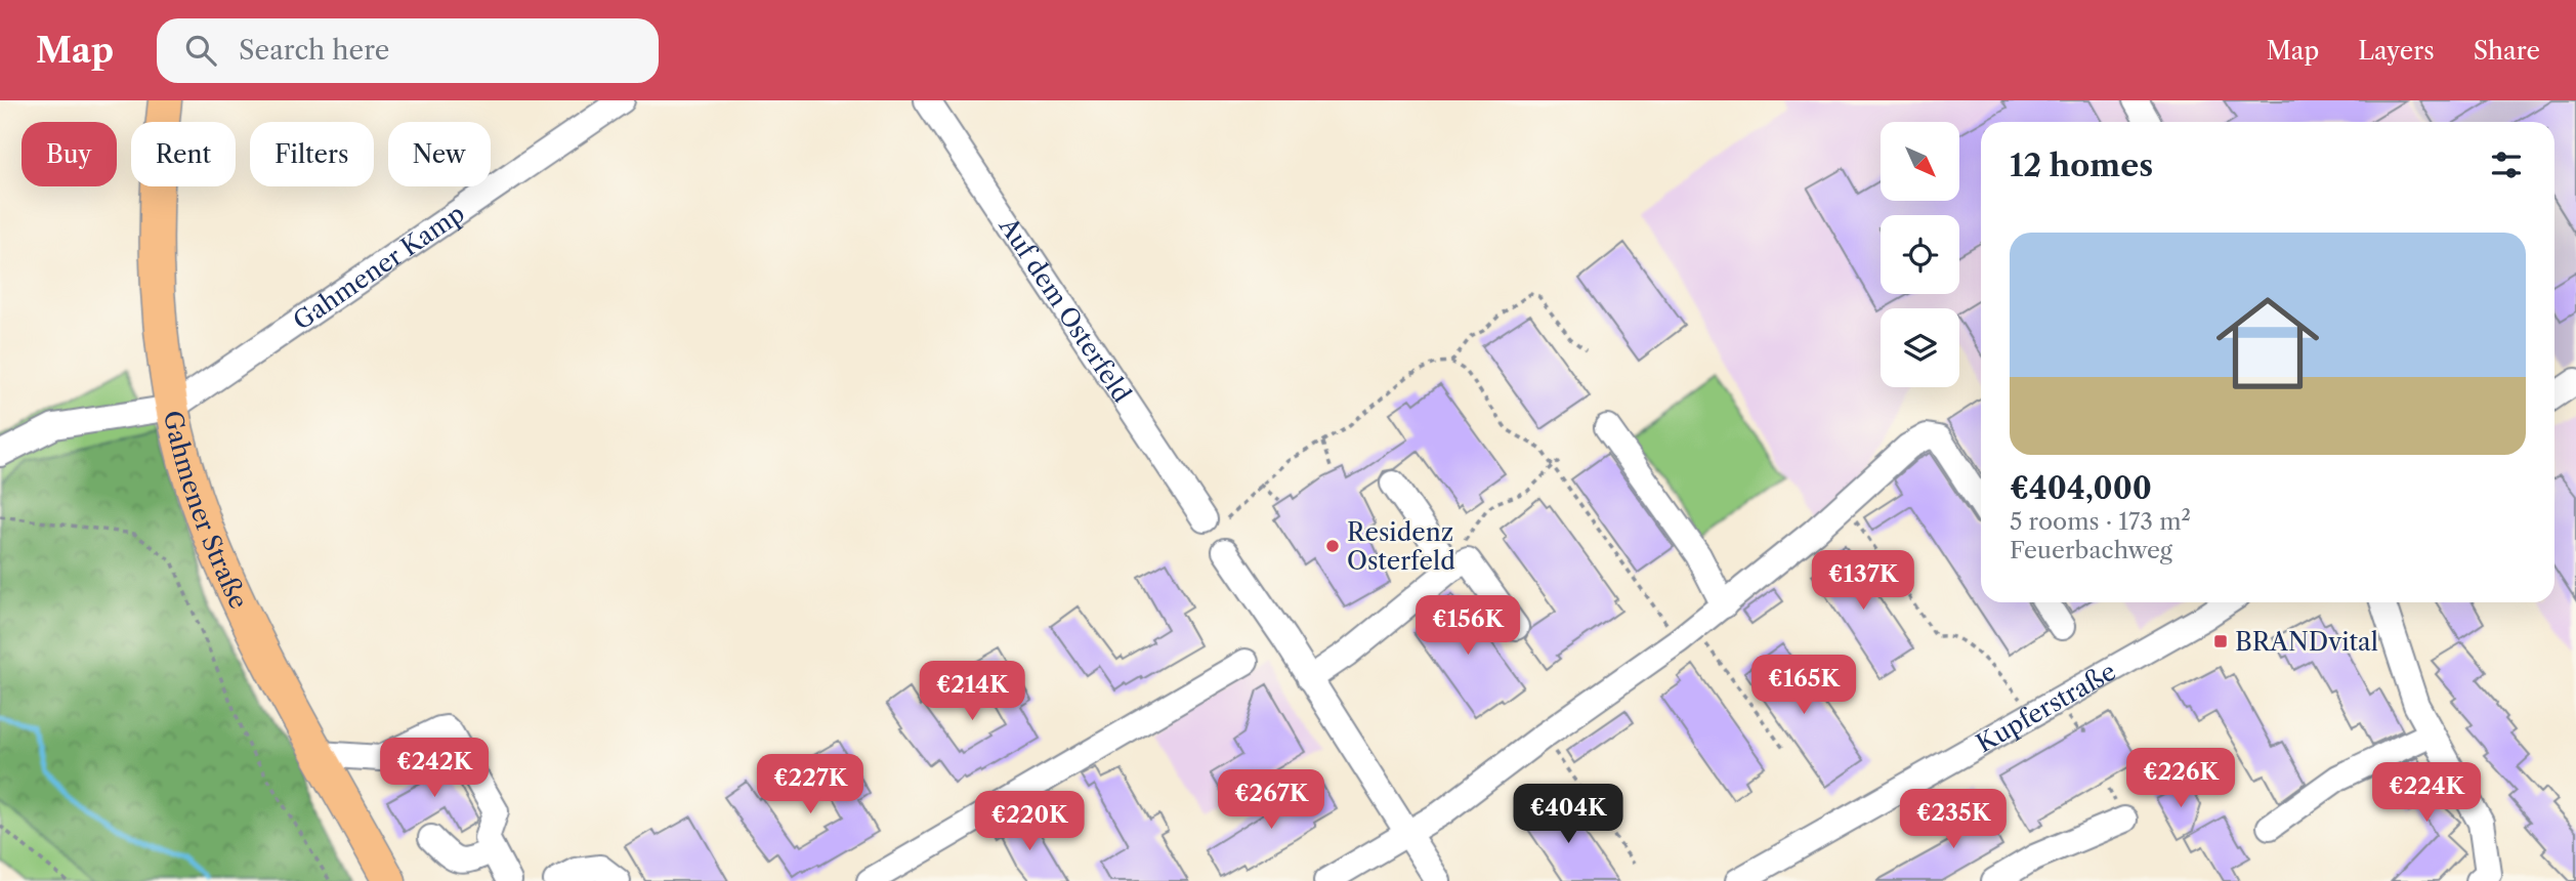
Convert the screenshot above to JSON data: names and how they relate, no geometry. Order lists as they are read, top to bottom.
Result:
{
  "streets": {
    "main road": ["Gahmener Straße"],
    "street": ["Gahmener Kamp", "Auf dem Osterfeld", "Kupferstraße"]
  },
  "crossings": [
    ["Gahmener Kamp", "Gahmener Straße"]
  ],
  "places": {
    "other": ["Residenz Osterfeld"],
    "transit": ["BRANDvital"]
  },
  "north": "bottom right",
  "page": {
    "header": "Map",
    "search": "Search here",
    "nav": ["Map", "Layers", "Share"],
    "chip": [
      "Buy",
      "Rent",
      "Filters",
      "New"
    ],
    "heading": "12 homes",
    "list": [
      {
        "name": "€404,000",
        "note": "5 rooms · 173 m² · Feuerbachweg"
      }
    ],
    "price": [
      "€137K",
      "€156K",
      "€165K",
      "€214K",
      "€242K",
      "€226K",
      "€227K",
      "€224K",
      "€267K",
      "€404K",
      "€235K",
      "€220K"
    ]
  }
}
